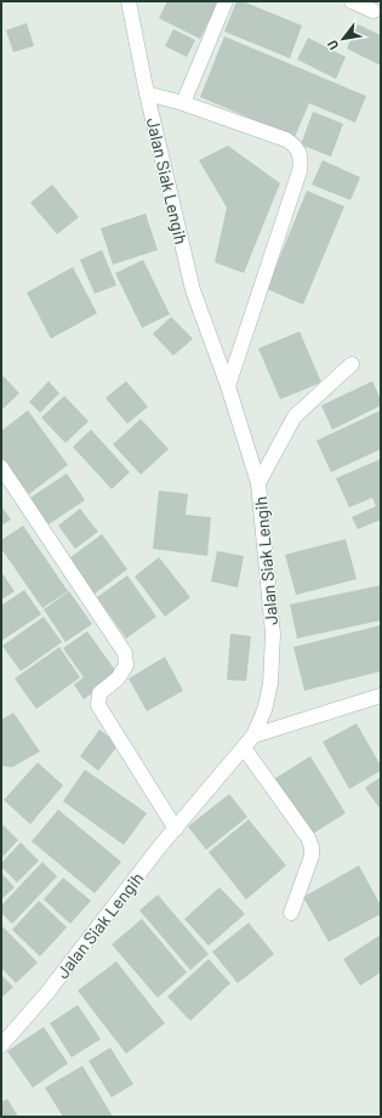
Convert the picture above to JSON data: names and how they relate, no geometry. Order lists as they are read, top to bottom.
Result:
{
  "streets": {
    "street": ["Jalan Siak Lengih"]
  },
  "north": "bottom left"
}
